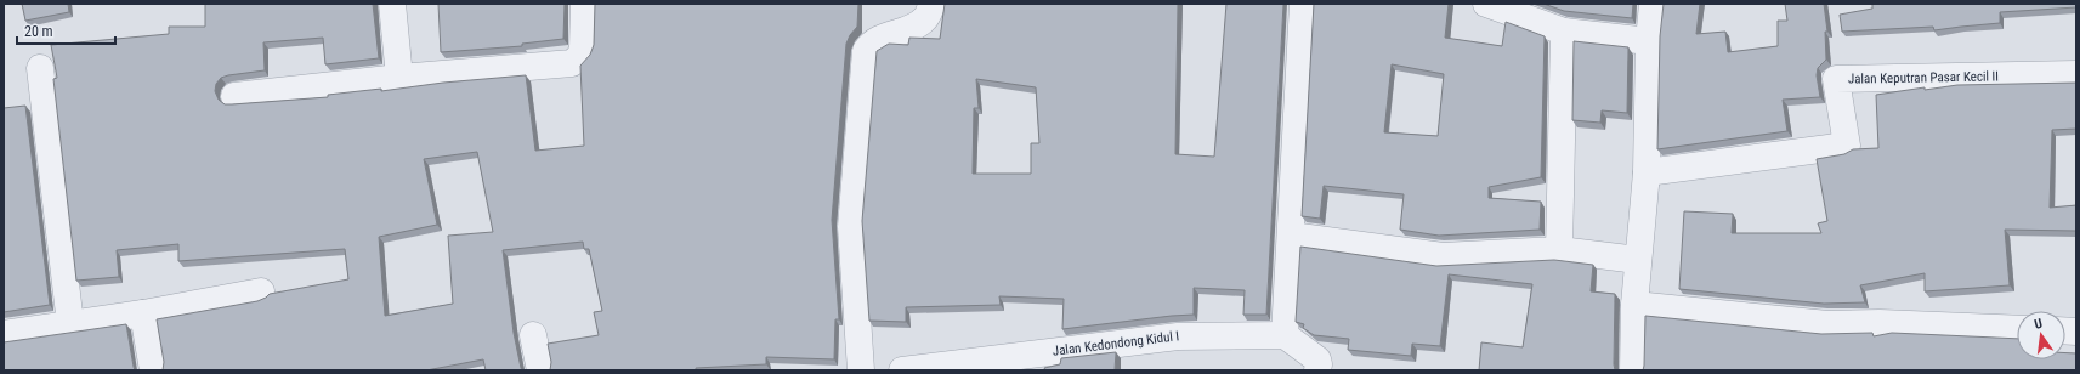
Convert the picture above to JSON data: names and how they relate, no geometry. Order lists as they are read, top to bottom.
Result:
{
  "streets": {
    "street": ["Jalan Keputran Pasar Kecil II", "Jalan Kedondong Kidul I"]
  },
  "scale_bar": "20 m",
  "north": "top"
}
